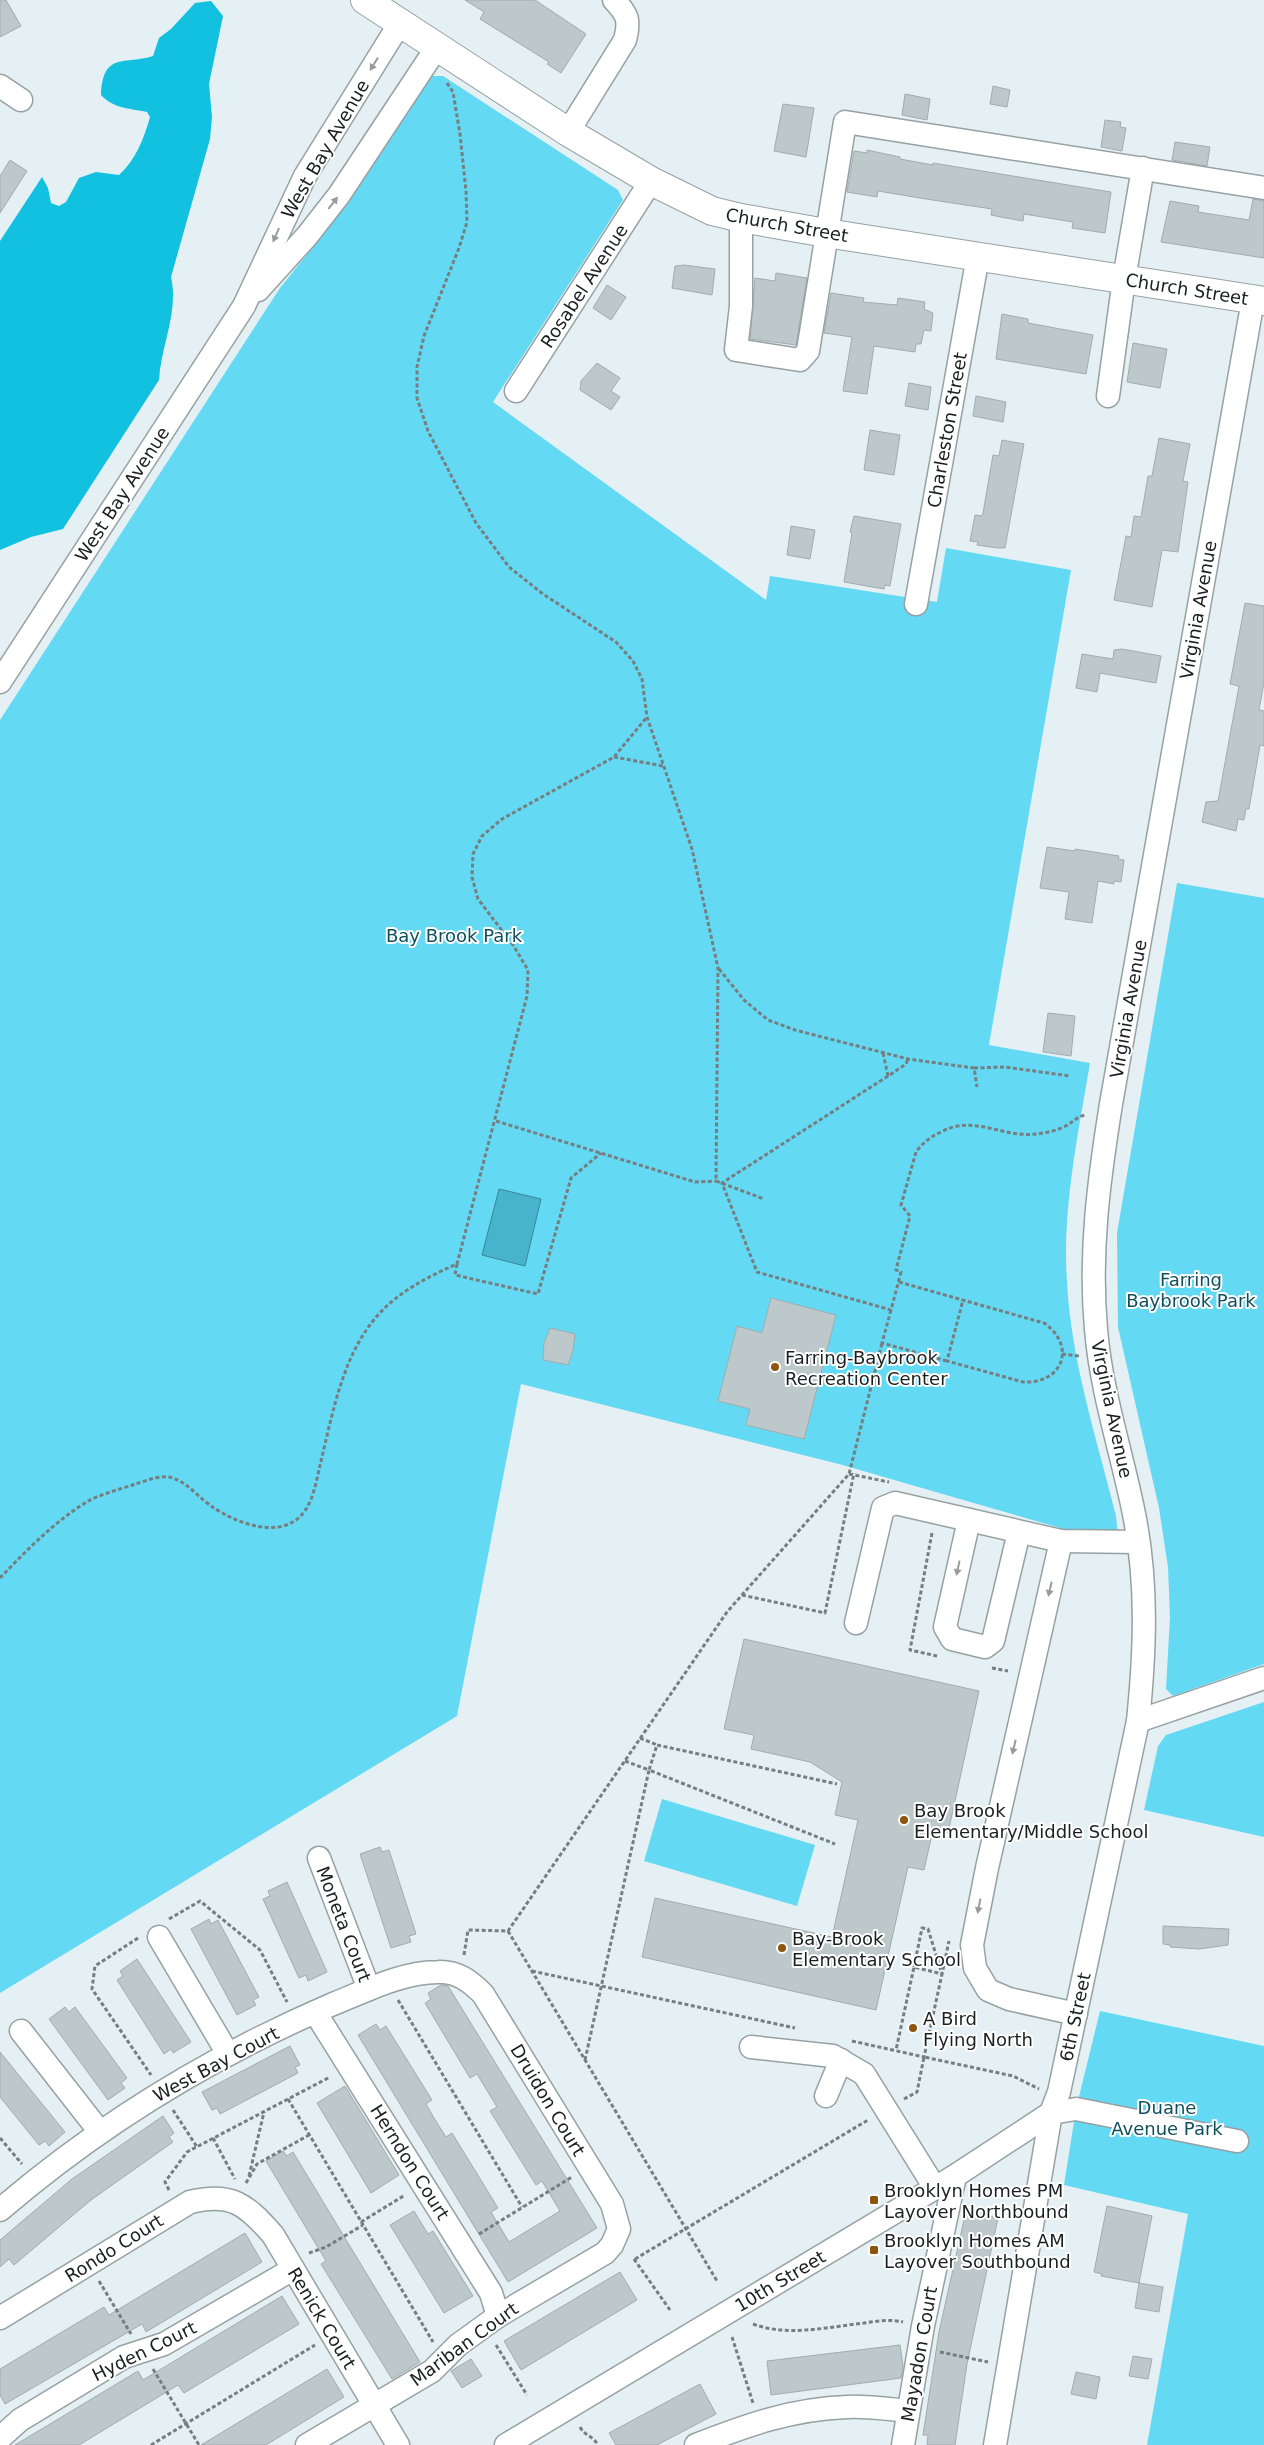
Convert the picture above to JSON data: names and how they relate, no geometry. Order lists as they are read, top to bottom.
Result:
{
  "streets": {
    "main road": ["Church Street"],
    "street": [
      "West Bay Avenue",
      "Rosabel Avenue",
      "Charleston Street",
      "Virginia Avenue",
      "Moneta Court",
      "6th Street",
      "West Bay Court",
      "Druidon Court",
      "Herndon Court",
      "Rondo Court",
      "10th Street",
      "Renick Court",
      "Mariban Court",
      "Hyden Court",
      "Mayadon Court"
    ]
  },
  "crossings": [
    ["West Bay Avenue", "Church Street"],
    ["Church Street", "Rosabel Avenue"],
    ["Church Street", "Charleston Street"],
    ["Church Street", "Virginia Avenue"],
    ["Virginia Avenue", "6th Street"],
    ["Moneta Court", "West Bay Court"],
    ["6th Street", "10th Street"],
    ["West Bay Court", "Druidon Court"],
    ["West Bay Court", "Herndon Court"],
    ["Druidon Court", "Mariban Court"],
    ["Herndon Court", "Mariban Court"],
    ["Rondo Court", "Renick Court"],
    ["10th Street", "Mayadon Court"],
    ["Renick Court", "Mariban Court"],
    ["Renick Court", "Hyden Court"]
  ],
  "parks": ["Bay Brook Park", "Farring Baybrook Park", "Duane Avenue Park"],
  "places": {
    "other": [
      "Farring-Baybrook Recreation Center",
      "Bay Brook Elementary/Middle School",
      "Bay-Brook Elementary School",
      "A Bird Flying North"
    ],
    "transit": ["Brooklyn Homes PM Layover Northbound", "Brooklyn Homes AM Layover Southbound"]
  }
}
